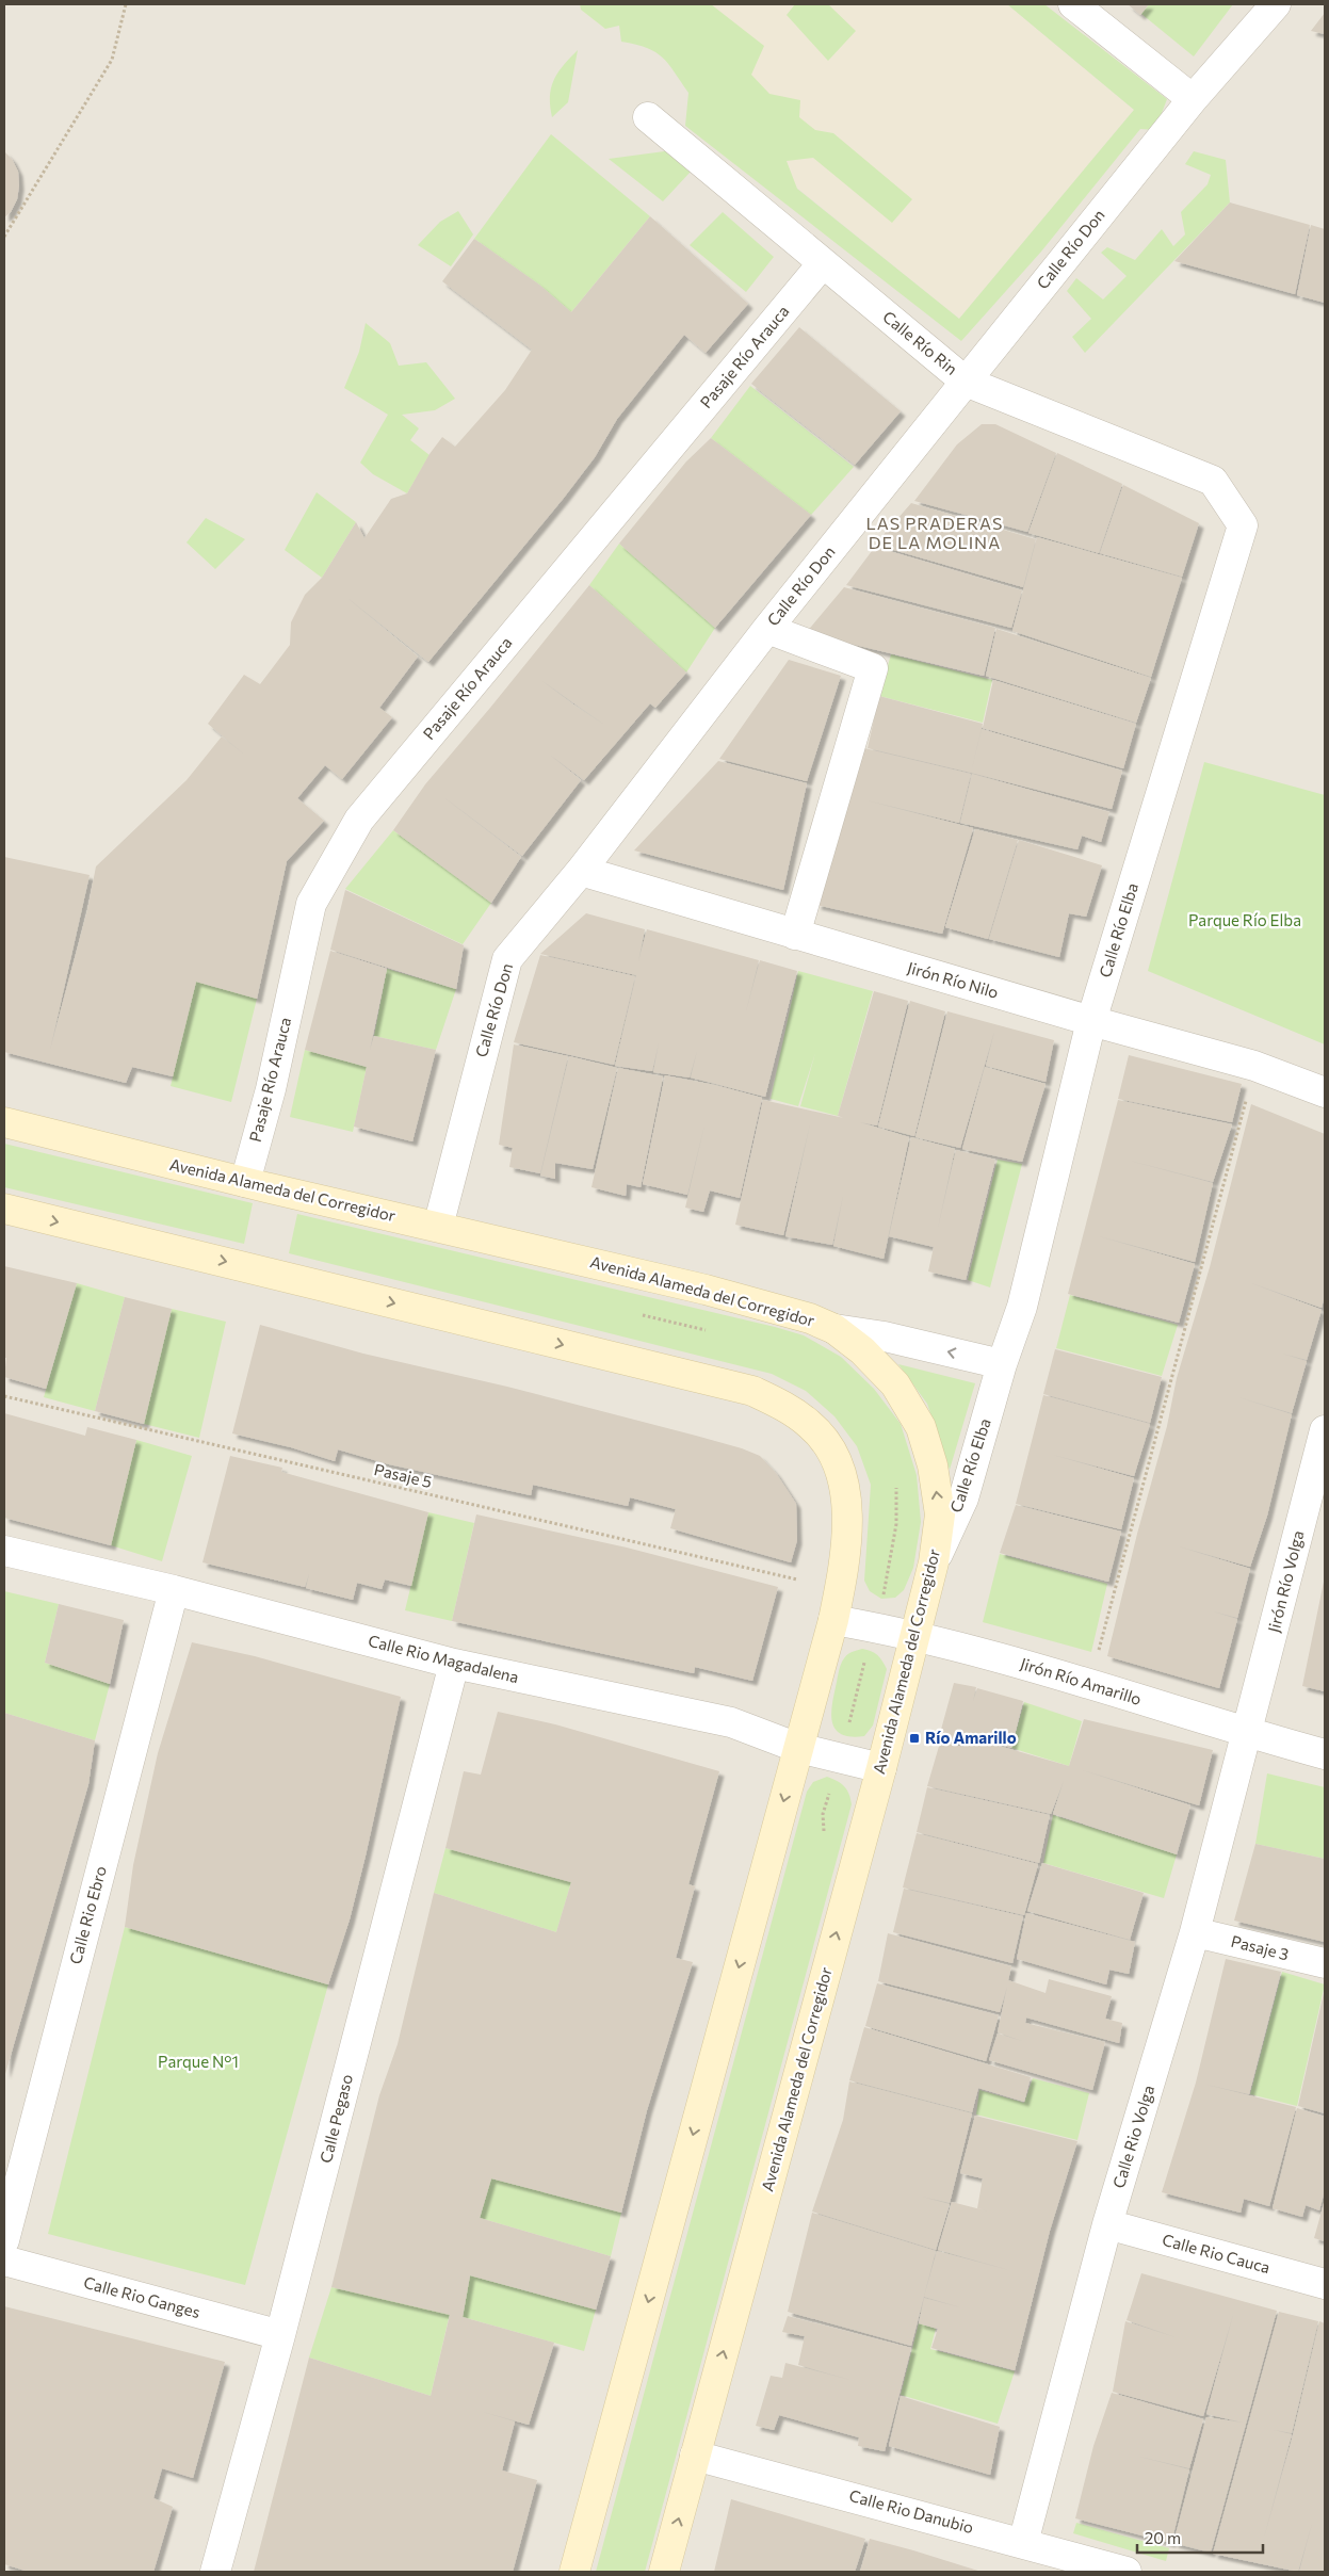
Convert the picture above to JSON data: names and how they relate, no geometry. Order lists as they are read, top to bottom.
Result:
{
  "streets": {
    "main road": ["Avenida Alameda del Corregidor"],
    "street": [
      "Calle Río Don",
      "Calle Río Rin",
      "Pasaje Río Arauca",
      "Calle Río Elba",
      "Jirón Río Nilo",
      "Jirón Río Volga",
      "Calle Rio Magadalena",
      "Jirón Río Amarillo",
      "Calle Rio Ebro",
      "Pasaje 3",
      "Calle Pegaso",
      "Calle Rio Volga",
      "Calle Rio Cauca",
      "Calle Rio Ganges",
      "Calle Rio Danubio"
    ],
    "path": ["Pasaje 5"]
  },
  "crossings": [
    ["Calle Río Don", "Calle Río Rin"],
    ["Calle Río Don", "Jirón Río Nilo"],
    ["Calle Río Don", "Avenida Alameda del Corregidor"],
    ["Calle Río Rin", "Pasaje Río Arauca"],
    ["Calle Río Rin", "Calle Río Elba"],
    ["Pasaje Río Arauca", "Avenida Alameda del Corregidor"],
    ["Calle Río Elba", "Jirón Río Nilo"],
    ["Calle Río Elba", "Avenida Alameda del Corregidor"],
    ["Avenida Alameda del Corregidor", "Calle Rio Magadalena"],
    ["Avenida Alameda del Corregidor", "Jirón Río Amarillo"],
    ["Avenida Alameda del Corregidor", "Calle Rio Danubio"],
    ["Jirón Río Volga", "Jirón Río Amarillo"],
    ["Jirón Río Volga", "Calle Rio Volga"],
    ["Calle Rio Magadalena", "Calle Rio Ebro"],
    ["Calle Rio Magadalena", "Calle Pegaso"],
    ["Jirón Río Amarillo", "Calle Rio Volga"],
    ["Pasaje 3", "Calle Rio Volga"],
    ["Calle Pegaso", "Calle Rio Ganges"],
    ["Calle Rio Volga", "Calle Rio Cauca"],
    ["Calle Rio Volga", "Calle Rio Danubio"]
  ],
  "districts": ["LAS PRADERAS DE LA MOLINA"],
  "parks": ["Parque Río Elba", "Parque N°1"],
  "places": {
    "transit": ["Río Amarillo"]
  },
  "scale_bar": "20 m"
}
